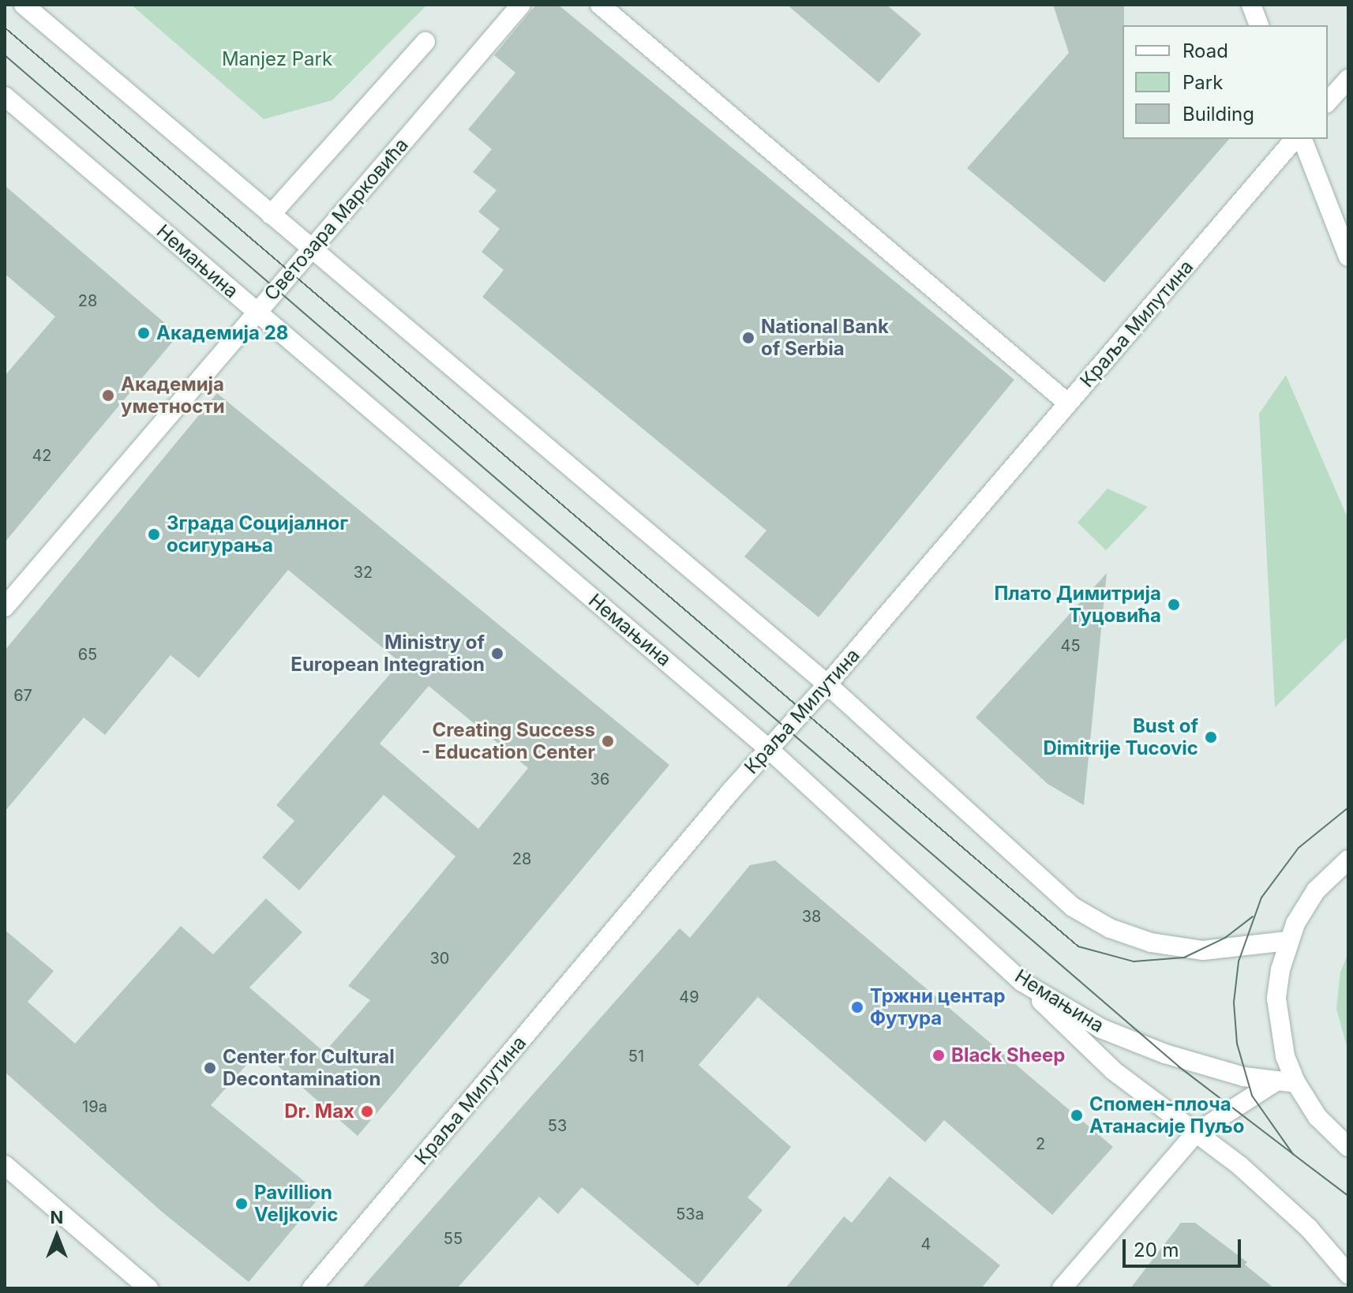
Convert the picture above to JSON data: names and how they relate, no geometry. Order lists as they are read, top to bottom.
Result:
{
  "streets": {
    "main road": ["Светозара Марковића", "Немањина", "Краља Милутина"]
  },
  "crossings": [
    ["Светозара Марковића", "Немањина"],
    ["Немањина", "Краља Милутина"]
  ],
  "parks": ["Manjez Park"],
  "places": [
    "Академија 28",
    "National Bank of Serbia",
    "Академија уметности",
    "Зграда Социјалног осигурања",
    "Плато Димитрија Туцовића",
    "Ministry of European Integration",
    "Bust of Dimitrije Tucovic",
    "Creating Success - Education Center",
    "Тржни центар Футура",
    "Black Sheep",
    "Center for Cultural Decontamination",
    "Dr. Max",
    "Спомен-плоча Атанасије Пуљо",
    "Pavillion Veljkovic"
  ],
  "house_numbers": [
    "28",
    "42",
    "32",
    "45",
    "65",
    "67",
    "36",
    "28",
    "38",
    "30",
    "49",
    "51",
    "19a",
    "53",
    "2",
    "53a",
    "55",
    "4"
  ],
  "legend": ["Road", "Park", "Building"],
  "scale_bar": "20 m",
  "north": "top"
}
